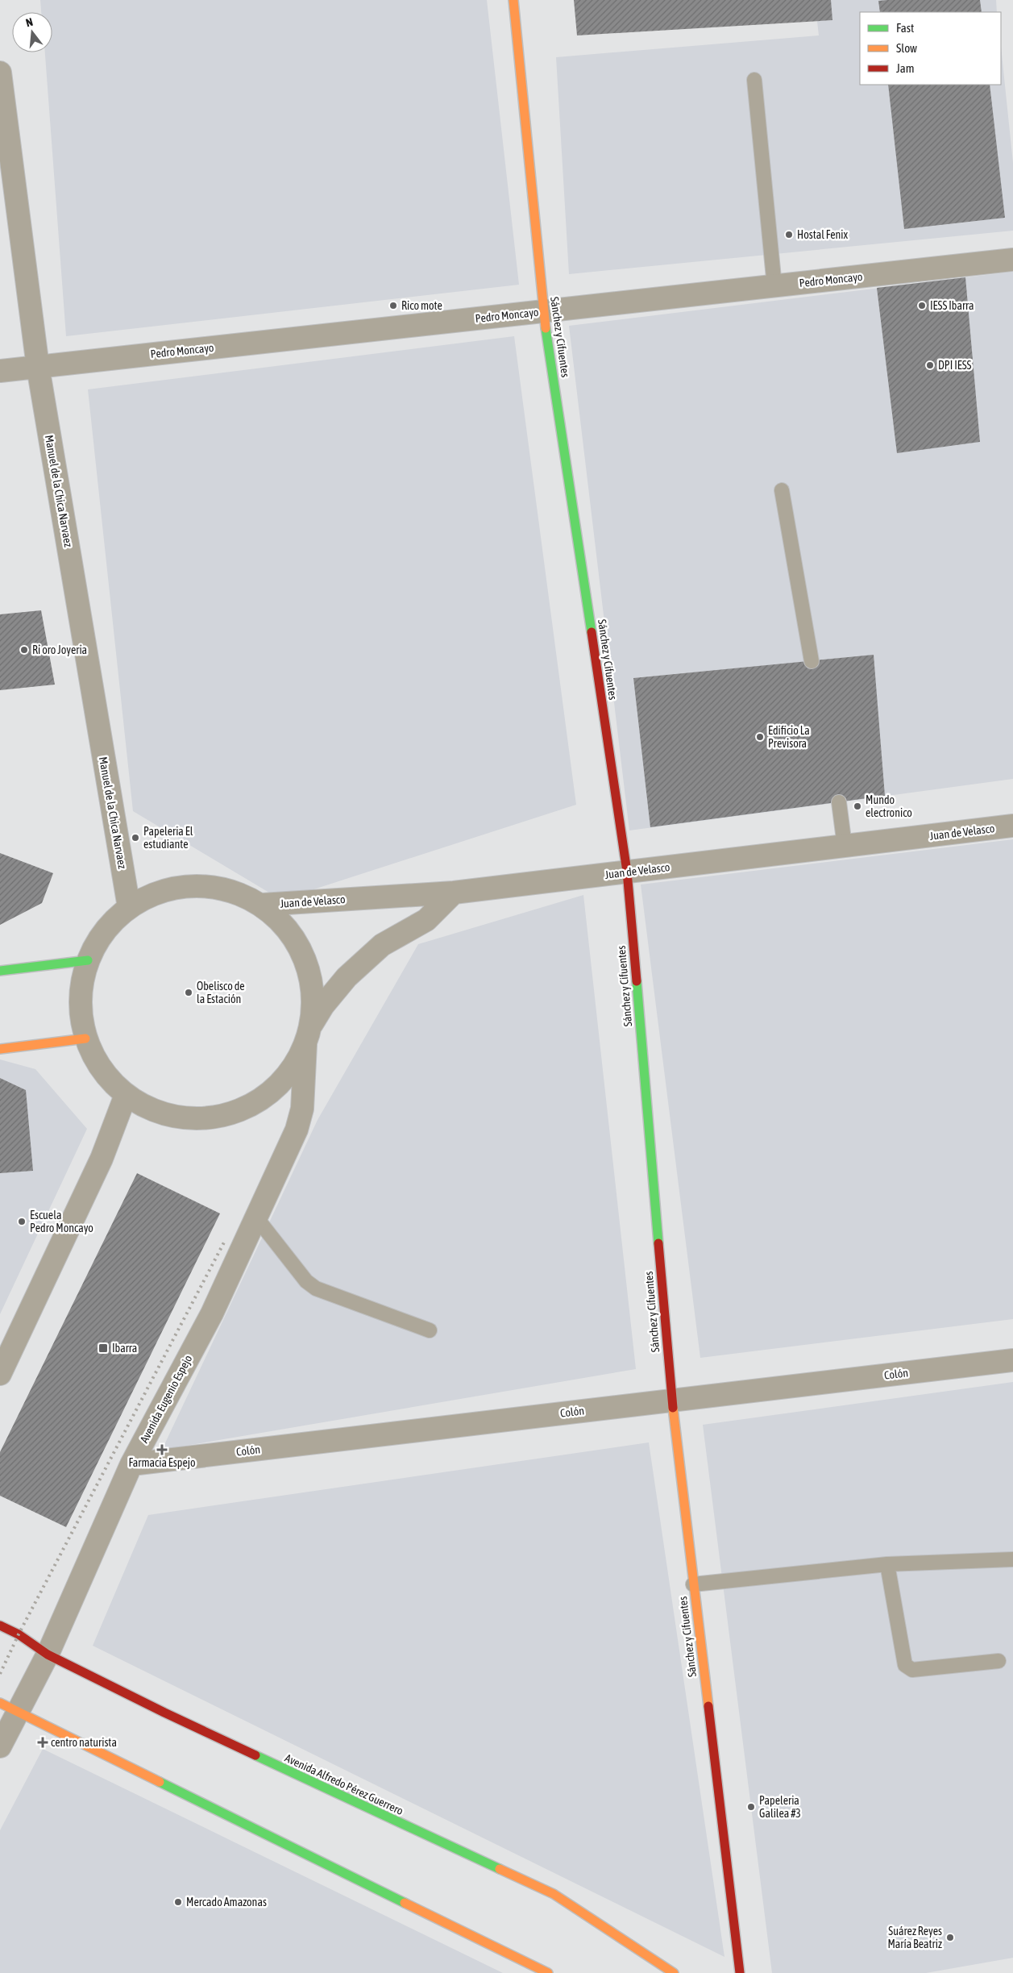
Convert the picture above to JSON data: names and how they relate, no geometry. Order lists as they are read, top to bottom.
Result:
{
  "streets": {
    "street": [
      "Pedro Moncayo",
      "Sánchez y Cifuentes",
      "Manuel de la Chica Narvaez",
      "Juan de Velasco",
      "Colón",
      "Avenida Eugenio Espejo",
      "Avenida Alfredo Pérez Guerrero"
    ]
  },
  "crossings": [
    ["Pedro Moncayo", "Sánchez y Cifuentes"],
    ["Pedro Moncayo", "Manuel de la Chica Narvaez"],
    ["Sánchez y Cifuentes", "Juan de Velasco"],
    ["Sánchez y Cifuentes", "Colón"],
    ["Juan de Velasco", "Avenida Eugenio Espejo"],
    ["Colón", "Avenida Eugenio Espejo"],
    ["Avenida Eugenio Espejo", "Avenida Alfredo Pérez Guerrero"]
  ],
  "places": {
    "other": [
      "Hostal Fenix",
      "Rico mote",
      "IESS Ibarra",
      "DPI IESS",
      "Ri oro Joyeria",
      "Edificio La Previsora",
      "Mundo electronico",
      "Papeleria El estudiante",
      "Obelisco de la Estación",
      "Escuela Pedro Moncayo",
      "Papeleria Galilea #3",
      "Mercado Amazonas",
      "Suárez Reyes María Beatriz"
    ],
    "transit": ["Ibarra"],
    "health": ["Farmacia Espejo", "centro naturista"]
  },
  "legend": ["Fast", "Slow", "Jam"],
  "north": "top"
}
